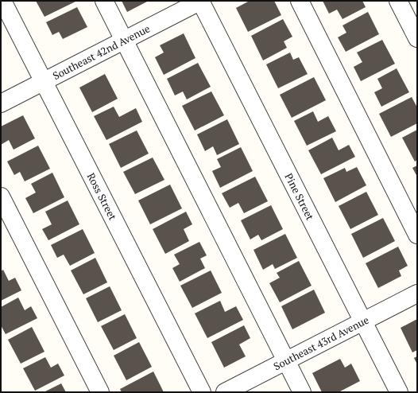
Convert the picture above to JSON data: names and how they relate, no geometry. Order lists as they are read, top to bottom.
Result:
{
  "streets": {
    "street": [
      "Southeast 42nd Avenue",
      "Ross Street",
      "Pine Street",
      "Southeast 43rd Avenue"
    ]
  },
  "crossings": [
    ["Southeast 42nd Avenue", "Ross Street"],
    ["Southeast 42nd Avenue", "Pine Street"],
    ["Pine Street", "Southeast 43rd Avenue"]
  ]
}
